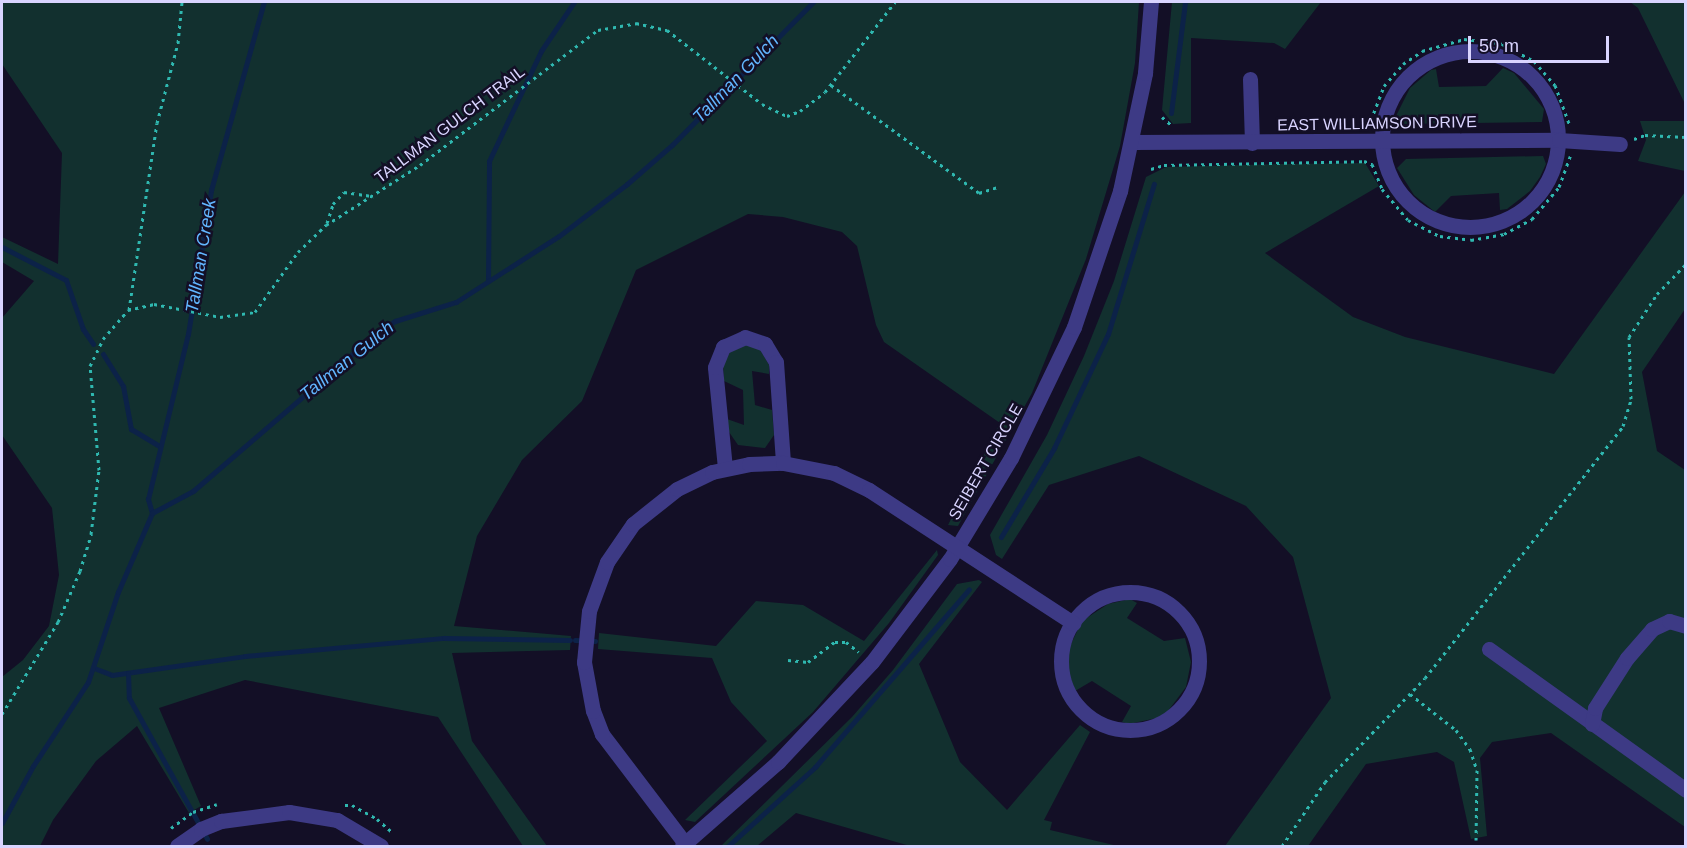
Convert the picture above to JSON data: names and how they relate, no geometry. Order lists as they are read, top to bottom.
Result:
{
  "streets": {
    "street": ["EAST WILLIAMSON DRIVE", "SEIBERT CIRCLE"],
    "path": ["TALLMAN GULCH TRAIL"]
  },
  "crossings": [
    ["EAST WILLIAMSON DRIVE", "SEIBERT CIRCLE"]
  ],
  "water": ["Tallman Gulch", "Tallman Creek"],
  "scale_bar": "50 m"
}
